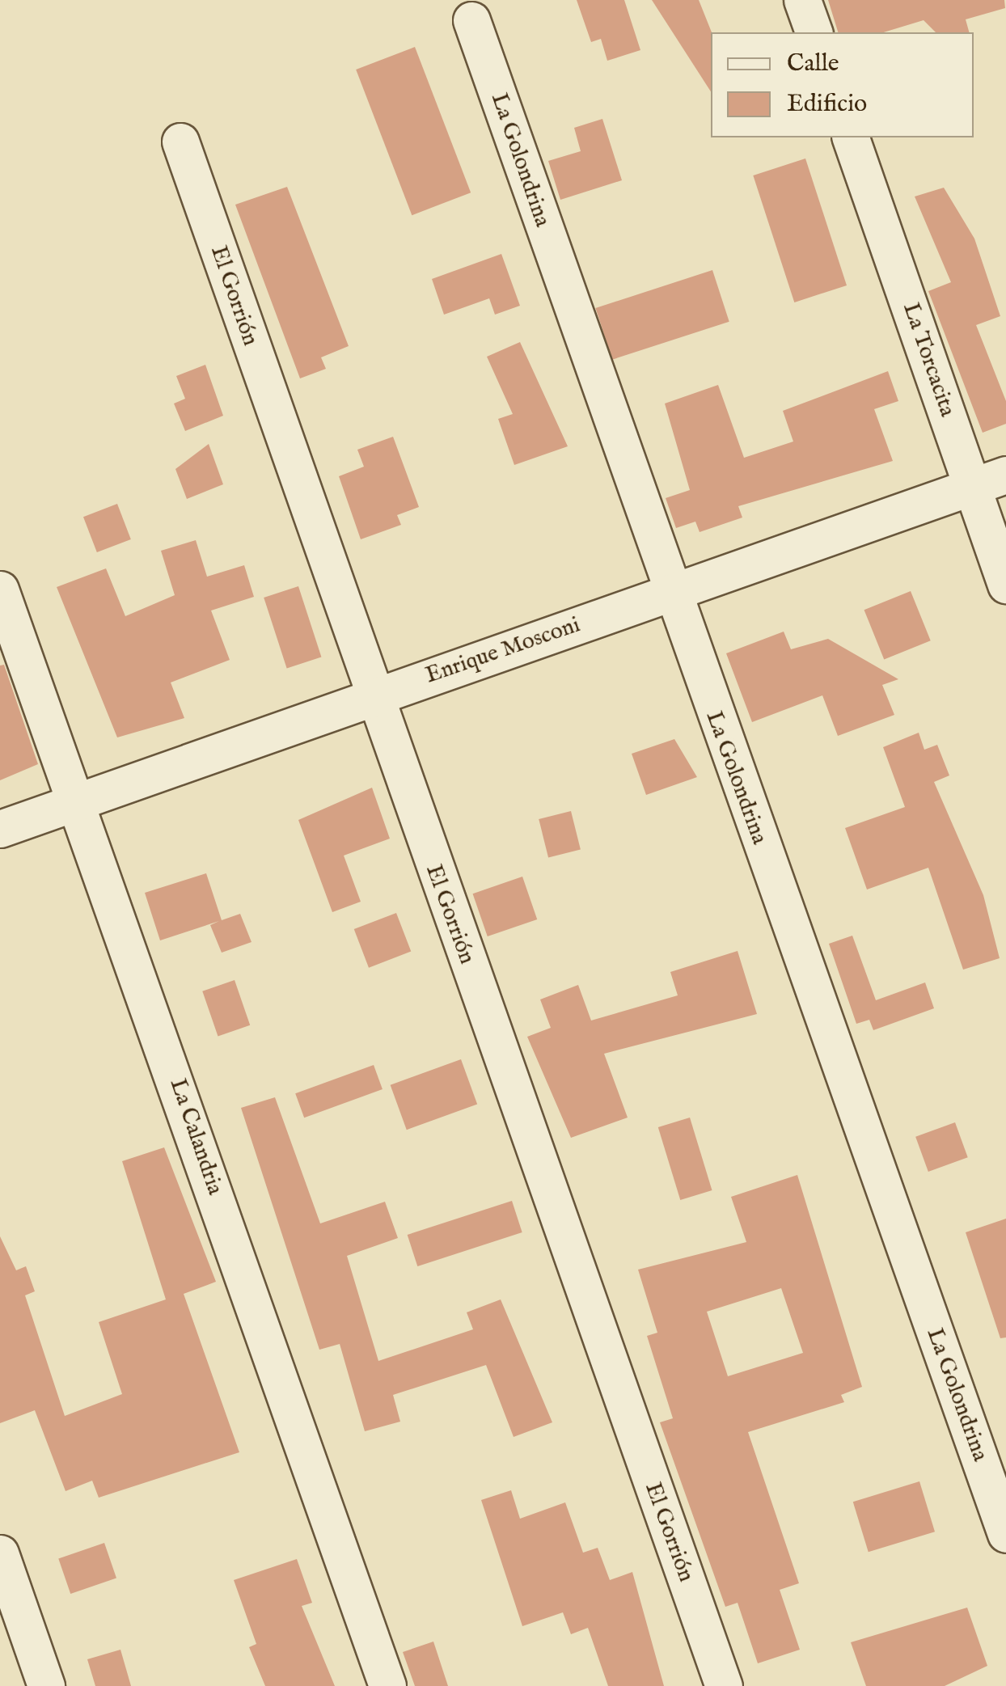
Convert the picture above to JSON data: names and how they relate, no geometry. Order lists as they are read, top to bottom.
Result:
{
  "streets": {
    "street": [
      "La Golondrina",
      "El Gorrión",
      "La Torcacita",
      "Enrique Mosconi",
      "La Calandria"
    ]
  },
  "crossings": [
    ["La Golondrina", "Enrique Mosconi"],
    ["El Gorrión", "Enrique Mosconi"],
    ["La Torcacita", "Enrique Mosconi"],
    ["Enrique Mosconi", "La Calandria"]
  ],
  "legend": ["Calle", "Edificio"]
}
